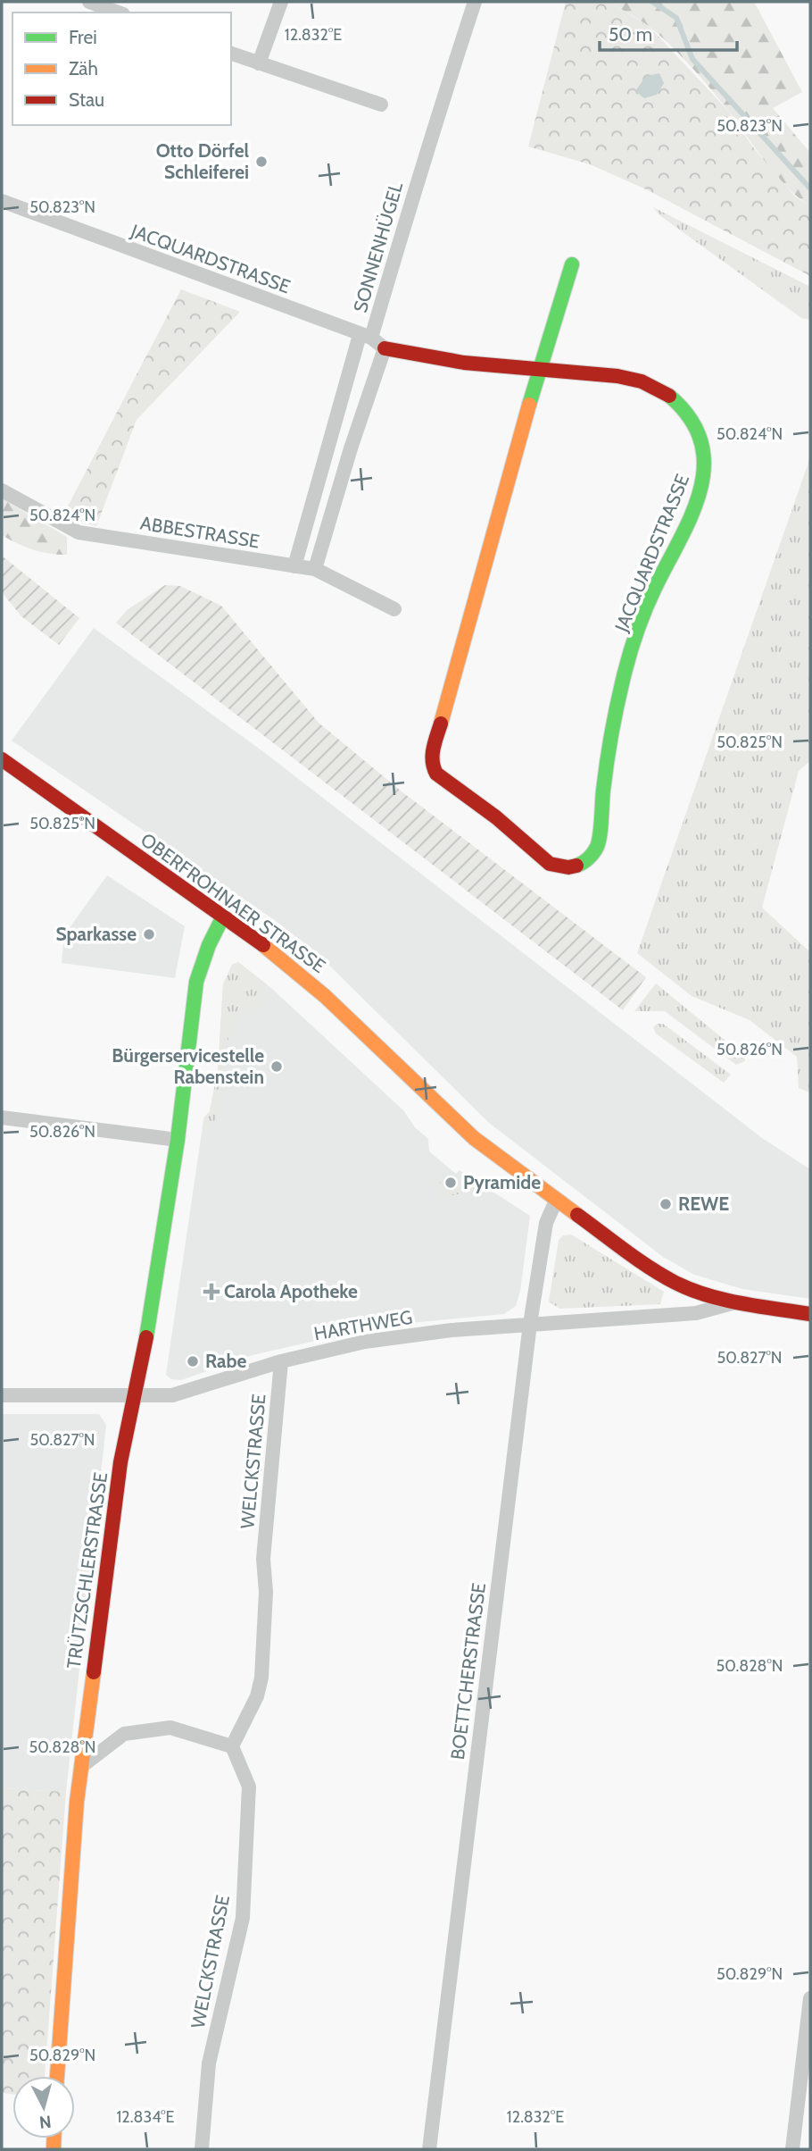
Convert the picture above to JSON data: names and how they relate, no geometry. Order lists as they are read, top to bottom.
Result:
{
  "streets": {
    "street": [
      "SONNENHÜGEL",
      "JACQUARDSTRASSE",
      "ABBESTRASSE",
      "OBERFROHNAER STRASSE",
      "HARTHWEG",
      "WELCKSTRASSE",
      "TRÜTZSCHLERSTRASSE",
      "BOETTCHERSTRASSE"
    ]
  },
  "crossings": [
    ["SONNENHÜGEL", "JACQUARDSTRASSE"],
    ["SONNENHÜGEL", "ABBESTRASSE"],
    ["OBERFROHNAER STRASSE", "HARTHWEG"],
    ["OBERFROHNAER STRASSE", "TRÜTZSCHLERSTRASSE"],
    ["OBERFROHNAER STRASSE", "BOETTCHERSTRASSE"],
    ["HARTHWEG", "WELCKSTRASSE"],
    ["HARTHWEG", "TRÜTZSCHLERSTRASSE"],
    ["HARTHWEG", "BOETTCHERSTRASSE"]
  ],
  "places": {
    "other": [
      "Otto Dörfel Schleiferei",
      "Sparkasse",
      "Bürgerservicestelle Rabenstein",
      "Pyramide",
      "REWE",
      "Rabe"
    ],
    "health": ["Carola Apotheke"]
  },
  "legend": ["Frei", "Zäh", "Stau"],
  "scale_bar": "50 m",
  "north": "bottom",
  "coordinates": [
    "12.832°E",
    "50.823°N",
    "50.824°N",
    "50.825°N",
    "50.826°N",
    "50.827°N",
    "50.828°N",
    "50.829°N",
    "12.834°E"
  ]
}
